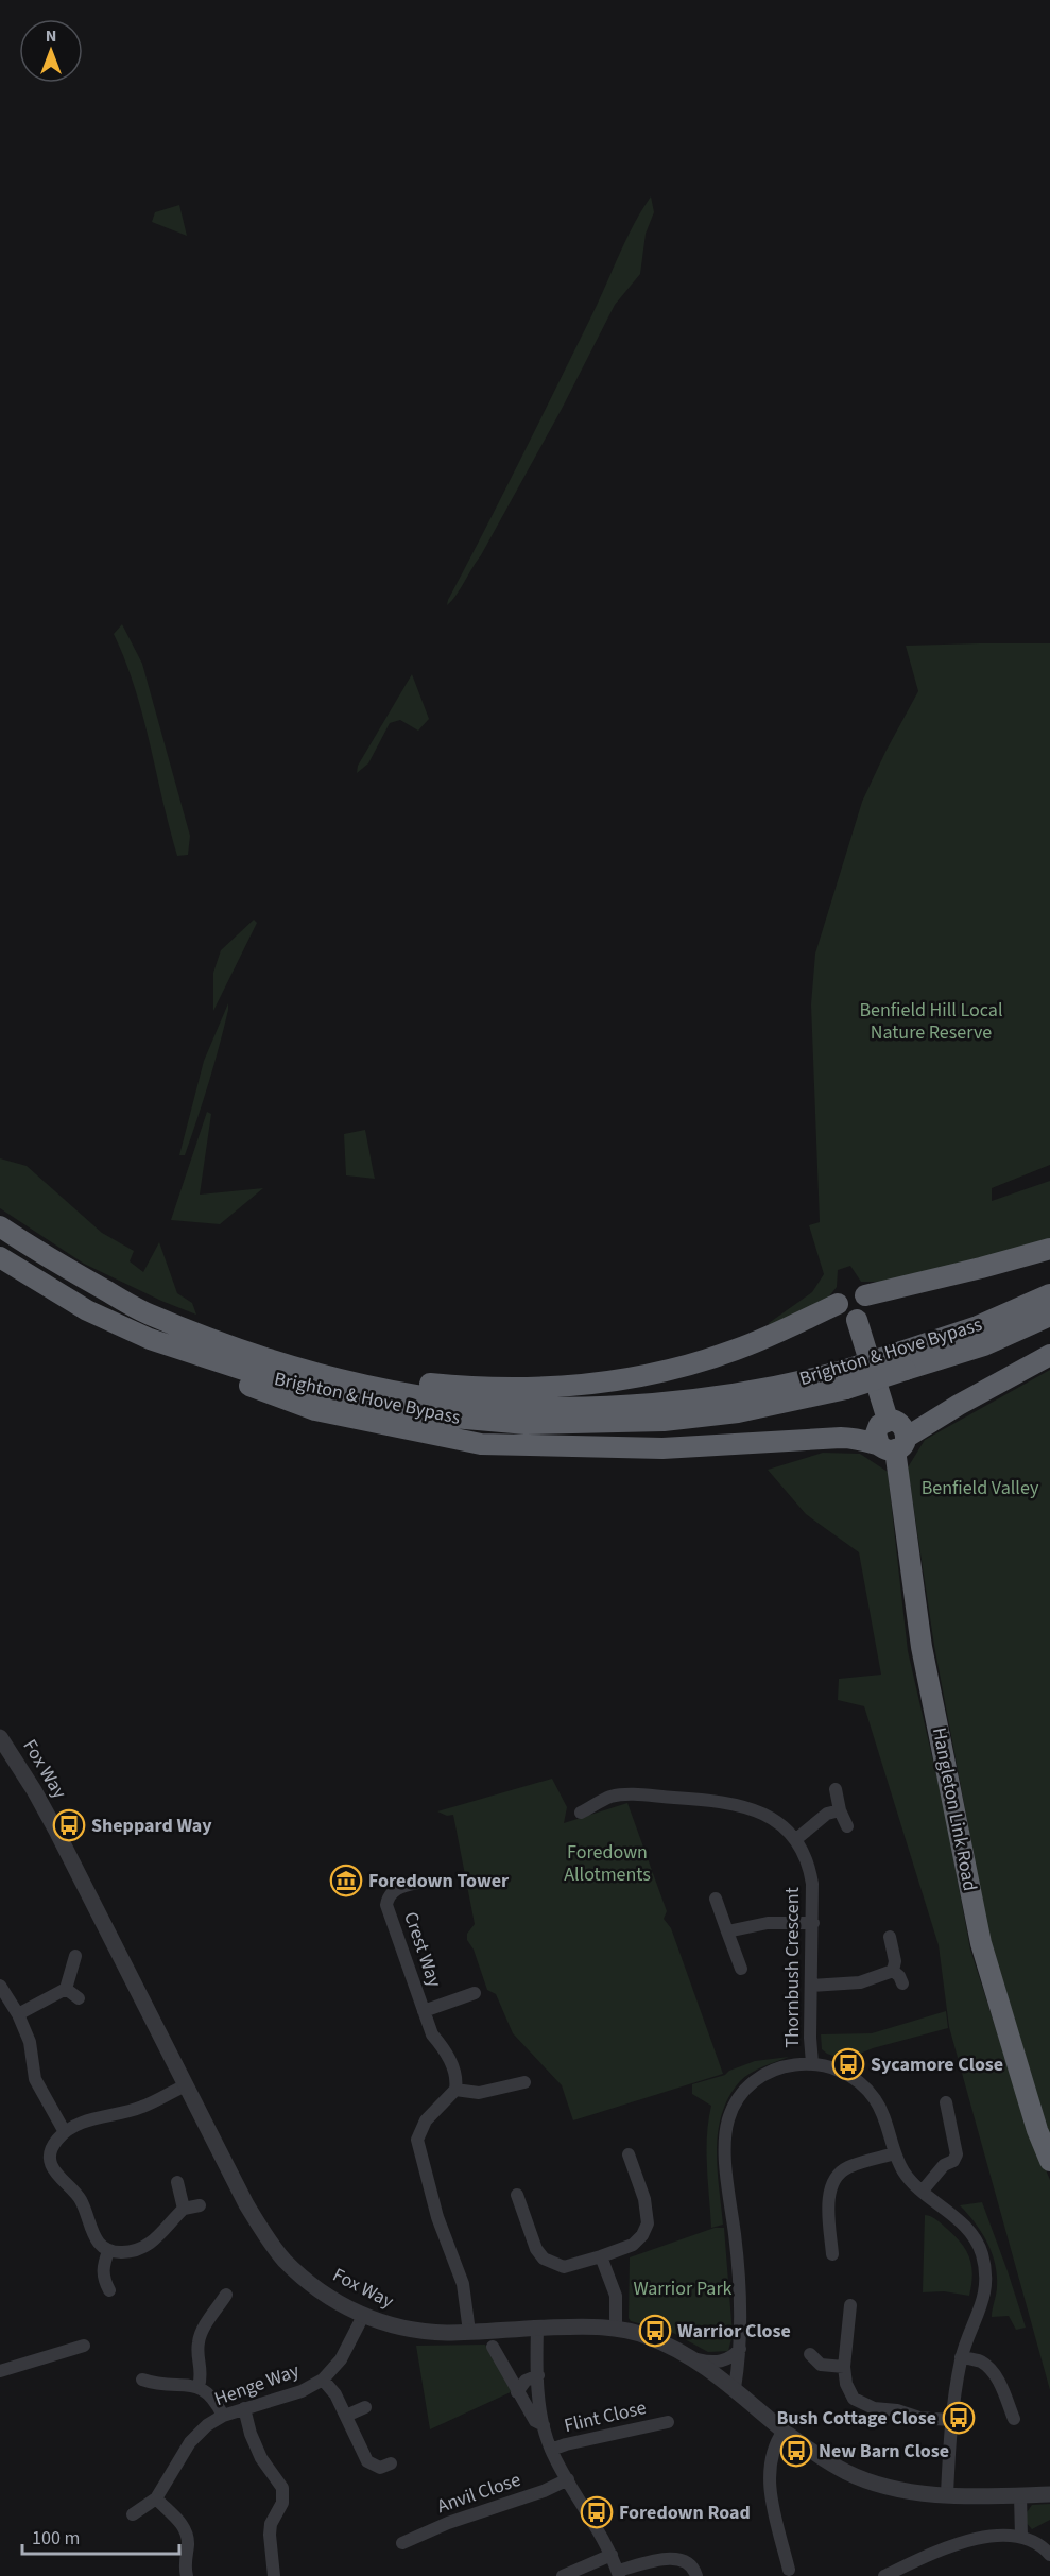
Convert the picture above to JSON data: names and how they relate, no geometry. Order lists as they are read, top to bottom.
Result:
{
  "streets": {
    "highway": ["Brighton & Hove Bypass", "Hangleton Link Road"],
    "street": [
      "Fox Way",
      "Crest Way",
      "Thornbush Crescent",
      "Henge Way",
      "Flint Close",
      "Anvil Close"
    ]
  },
  "crossings": [
    ["Fox Way", "Henge Way"]
  ],
  "parks": [
    "Benfield Hill Local Nature Reserve",
    "Benfield Valley",
    "Foredown Allotments",
    "Warrior Park"
  ],
  "places": {
    "bus stop": [
      "Sheppard Way",
      "Sycamore Close",
      "Warrior Close",
      "Bush Cottage Close",
      "New Barn Close",
      "Foredown Road"
    ],
    "museum": ["Foredown Tower"]
  },
  "scale_bar": "100 m",
  "north": "top"
}
